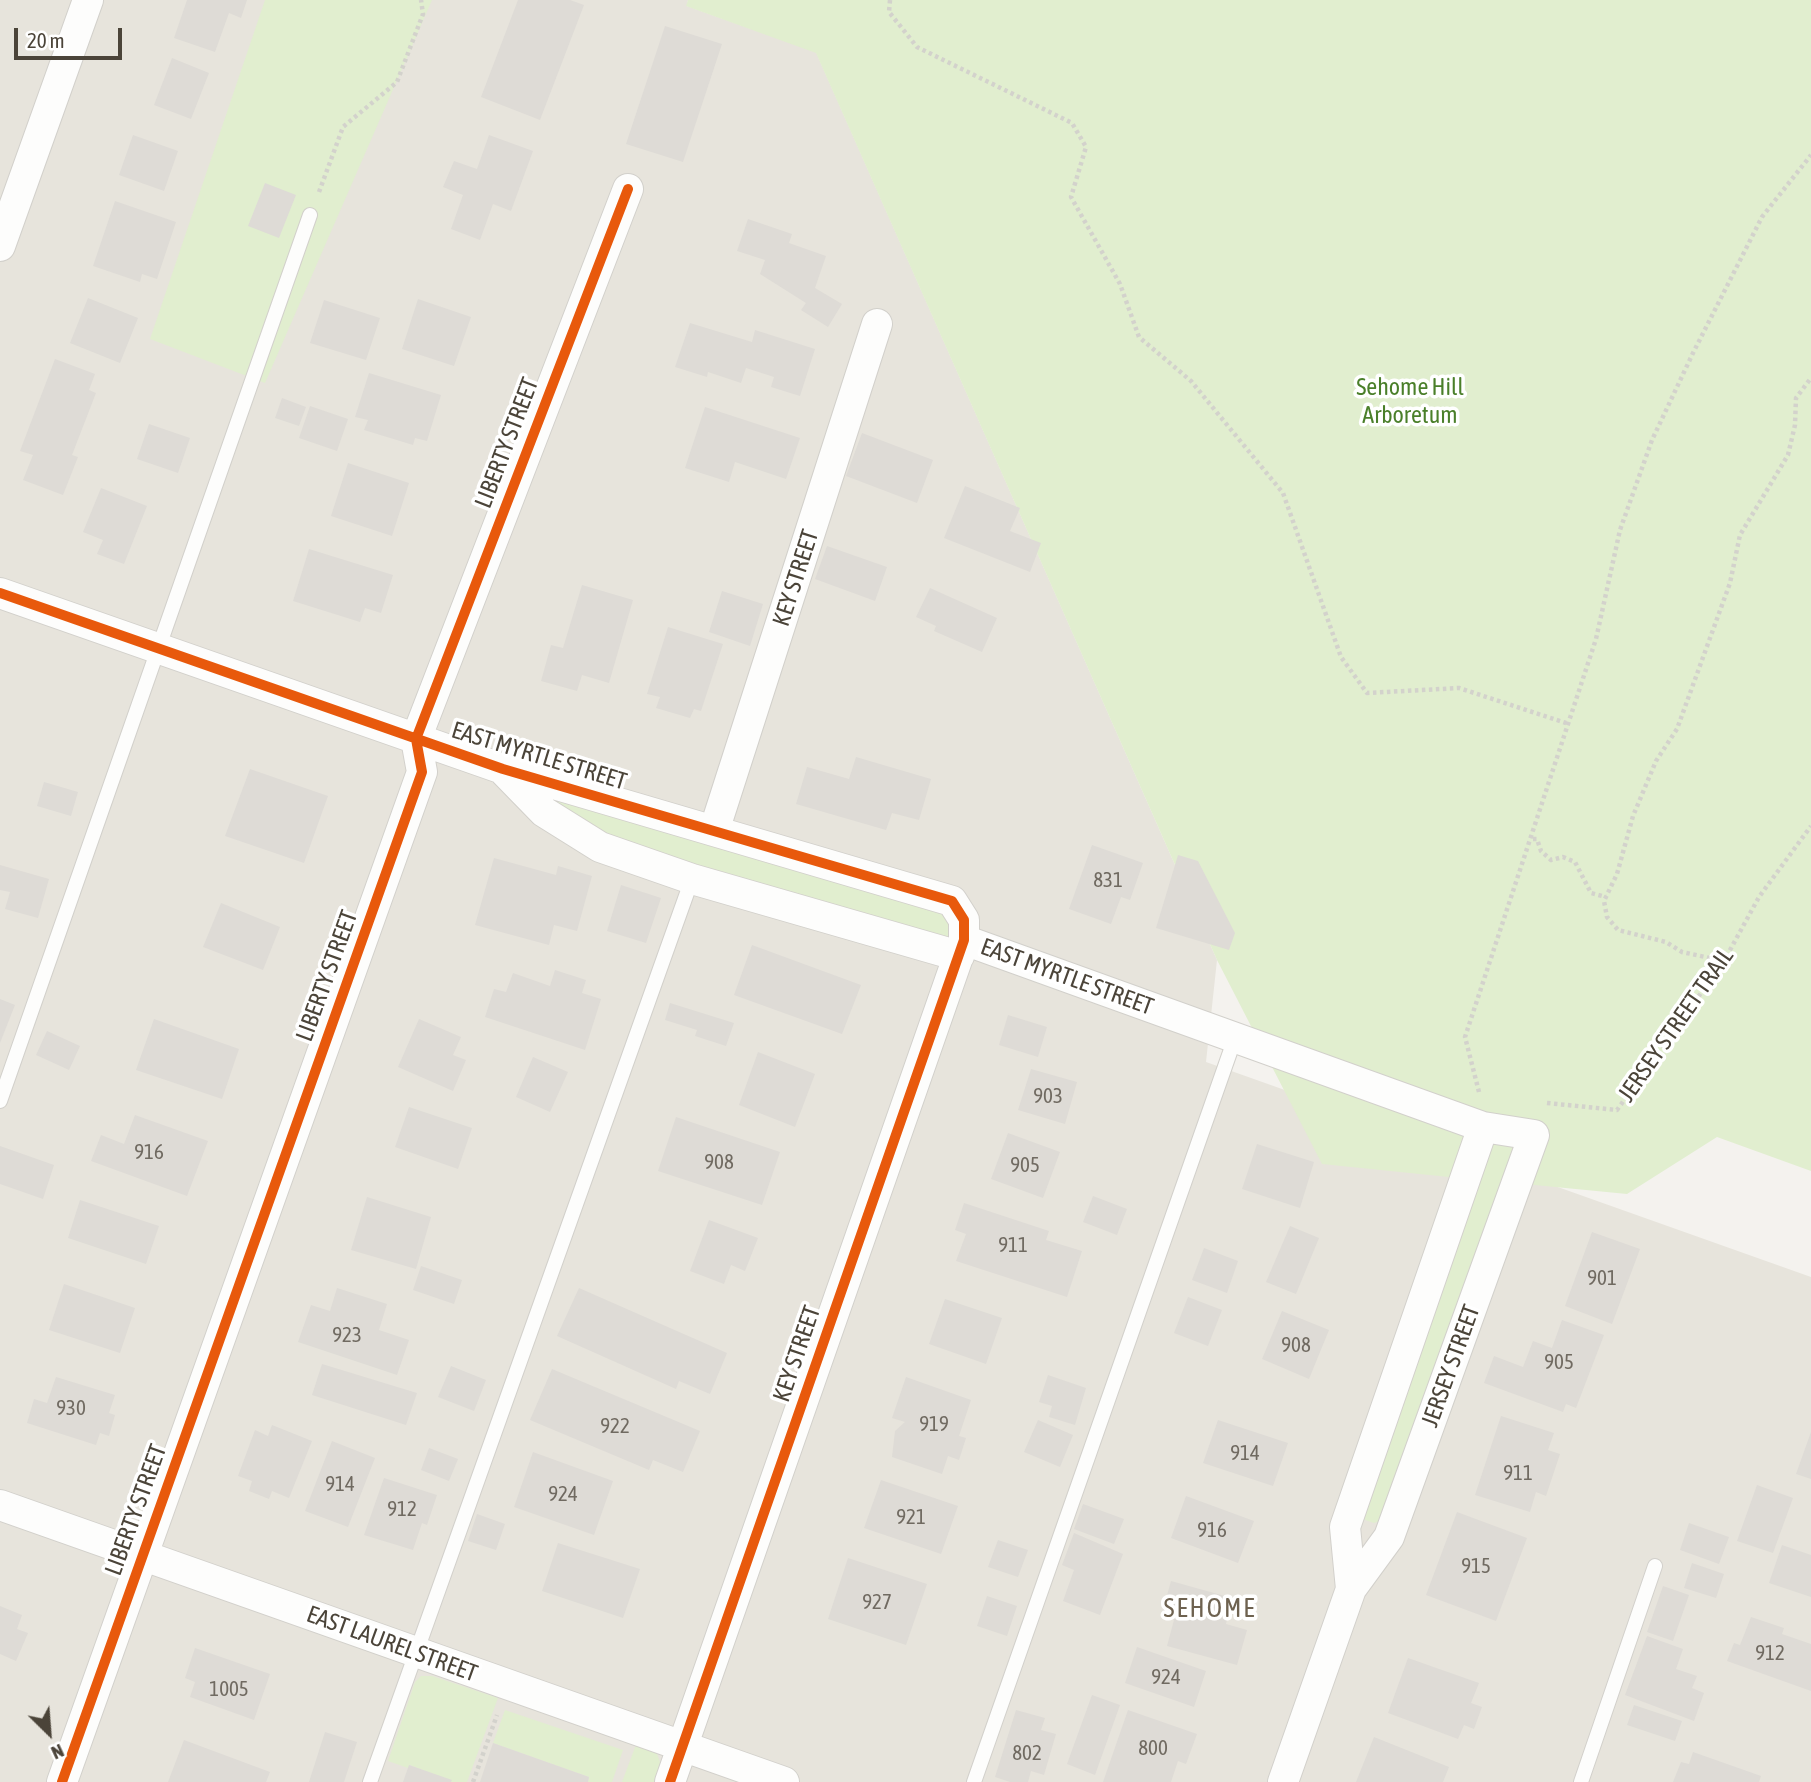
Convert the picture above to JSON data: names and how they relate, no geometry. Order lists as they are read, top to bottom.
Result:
{
  "streets": {
    "street": [
      "LIBERTY STREET",
      "KEY STREET",
      "EAST MYRTLE STREET",
      "JERSEY STREET",
      "EAST LAUREL STREET"
    ],
    "path": ["JERSEY STREET TRAIL"]
  },
  "crossings": [
    ["LIBERTY STREET", "EAST MYRTLE STREET"],
    ["LIBERTY STREET", "EAST LAUREL STREET"],
    ["KEY STREET", "EAST MYRTLE STREET"],
    ["KEY STREET", "EAST LAUREL STREET"],
    ["EAST MYRTLE STREET", "JERSEY STREET"]
  ],
  "districts": ["SEHOME"],
  "parks": ["Sehome Hill Arboretum"],
  "house_numbers": [
    "831",
    "903",
    "916",
    "908",
    "905",
    "911",
    "901",
    "923",
    "908",
    "905",
    "930",
    "919",
    "922",
    "914",
    "911",
    "914",
    "924",
    "912",
    "921",
    "916",
    "915",
    "927",
    "912",
    "924",
    "1005",
    "800",
    "802"
  ],
  "scale_bar": "20 m",
  "north": "bottom right"
}
